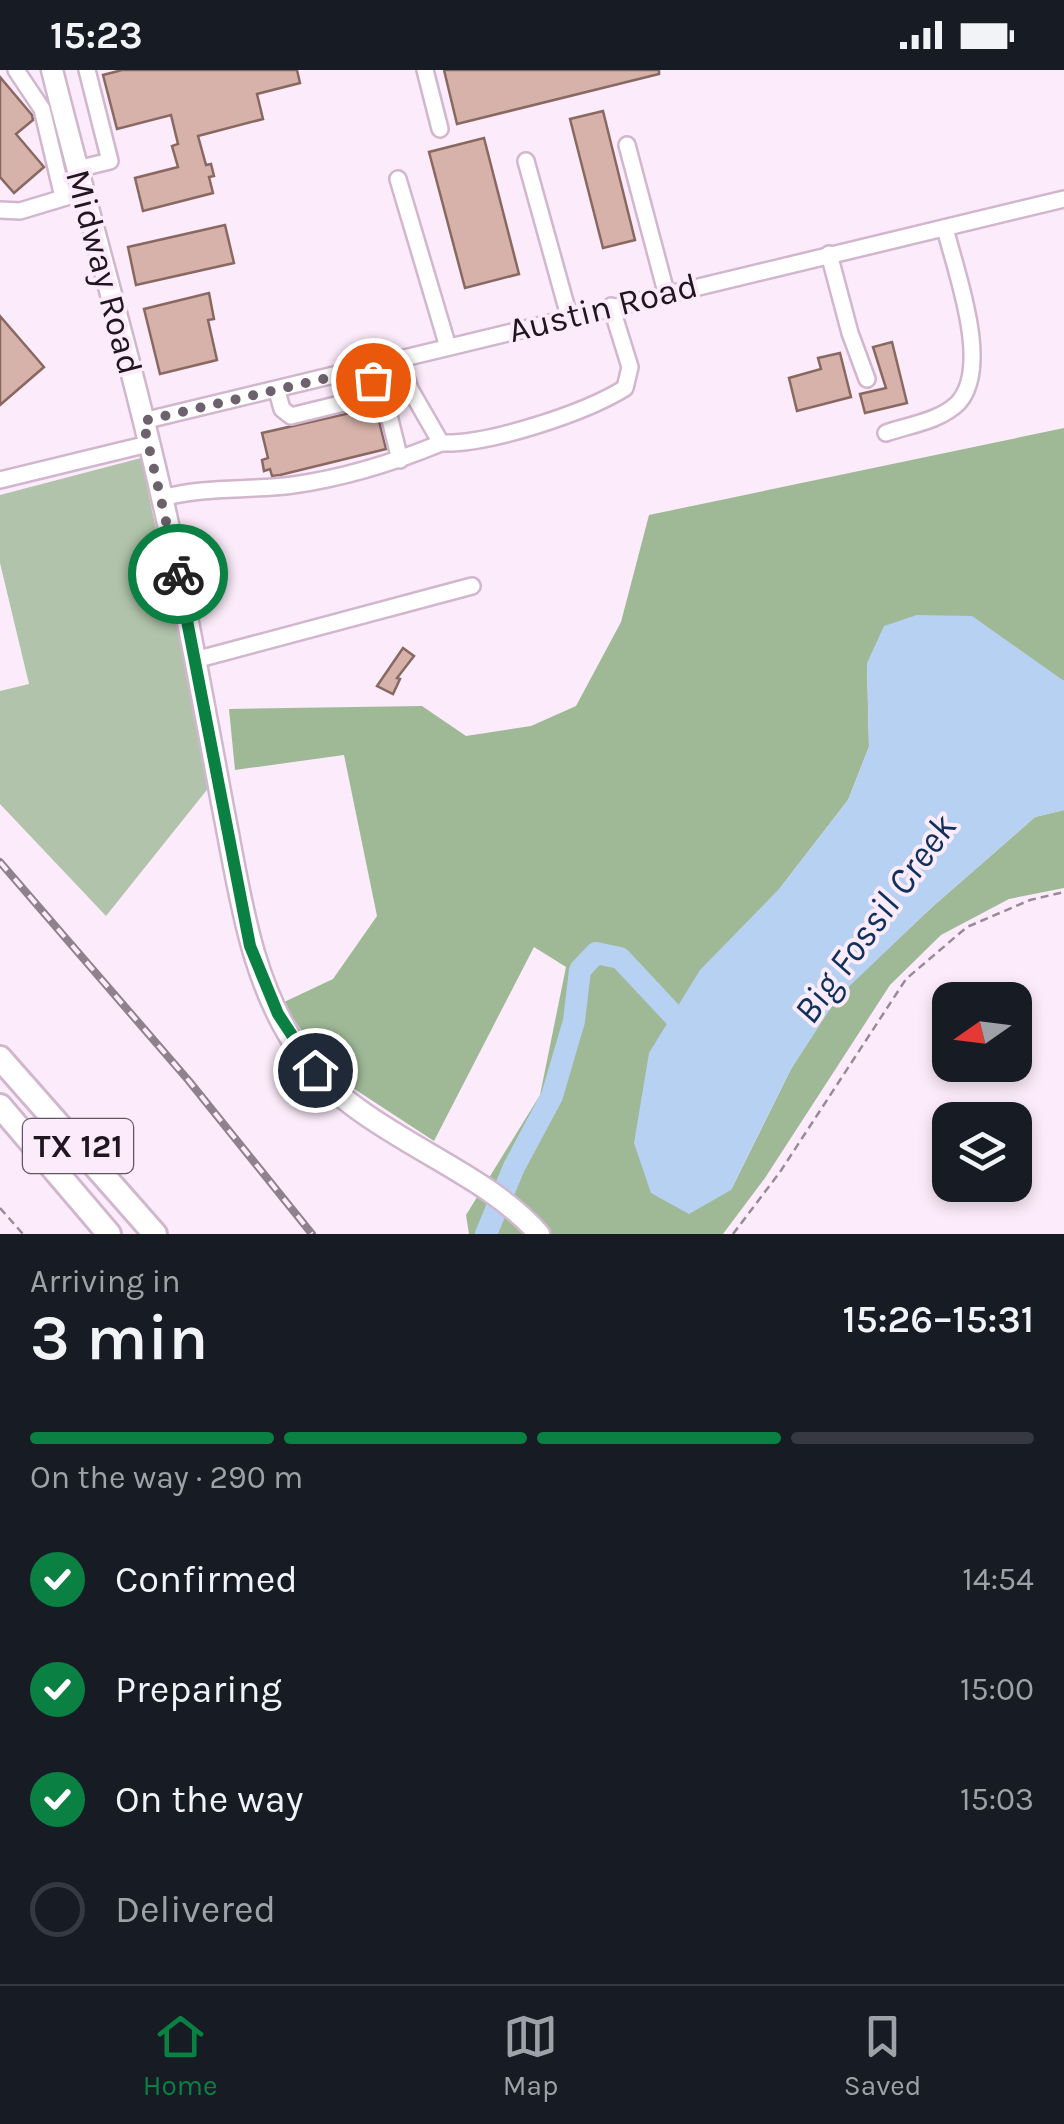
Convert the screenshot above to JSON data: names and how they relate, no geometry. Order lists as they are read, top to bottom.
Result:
{
  "streets": {
    "highway": ["TX 121"],
    "main road": ["Midway Road"],
    "street": ["Austin Road"]
  },
  "crossings": [
    ["Midway Road", "Austin Road"]
  ],
  "water": ["Big Fossil Creek"],
  "north": "left",
  "page": {
    "status": "15:23",
    "heading": ["3 min", "Arriving in", "15:26–15:31"],
    "bar": "On the way · 290 m",
    "list": [
      ["Confirmed", "14:54"],
      ["Preparing", "15:00"],
      ["On the way", "15:03"],
      "Delivered"
    ],
    "tabs": ["Home", "Map", "Saved"]
  }
}
